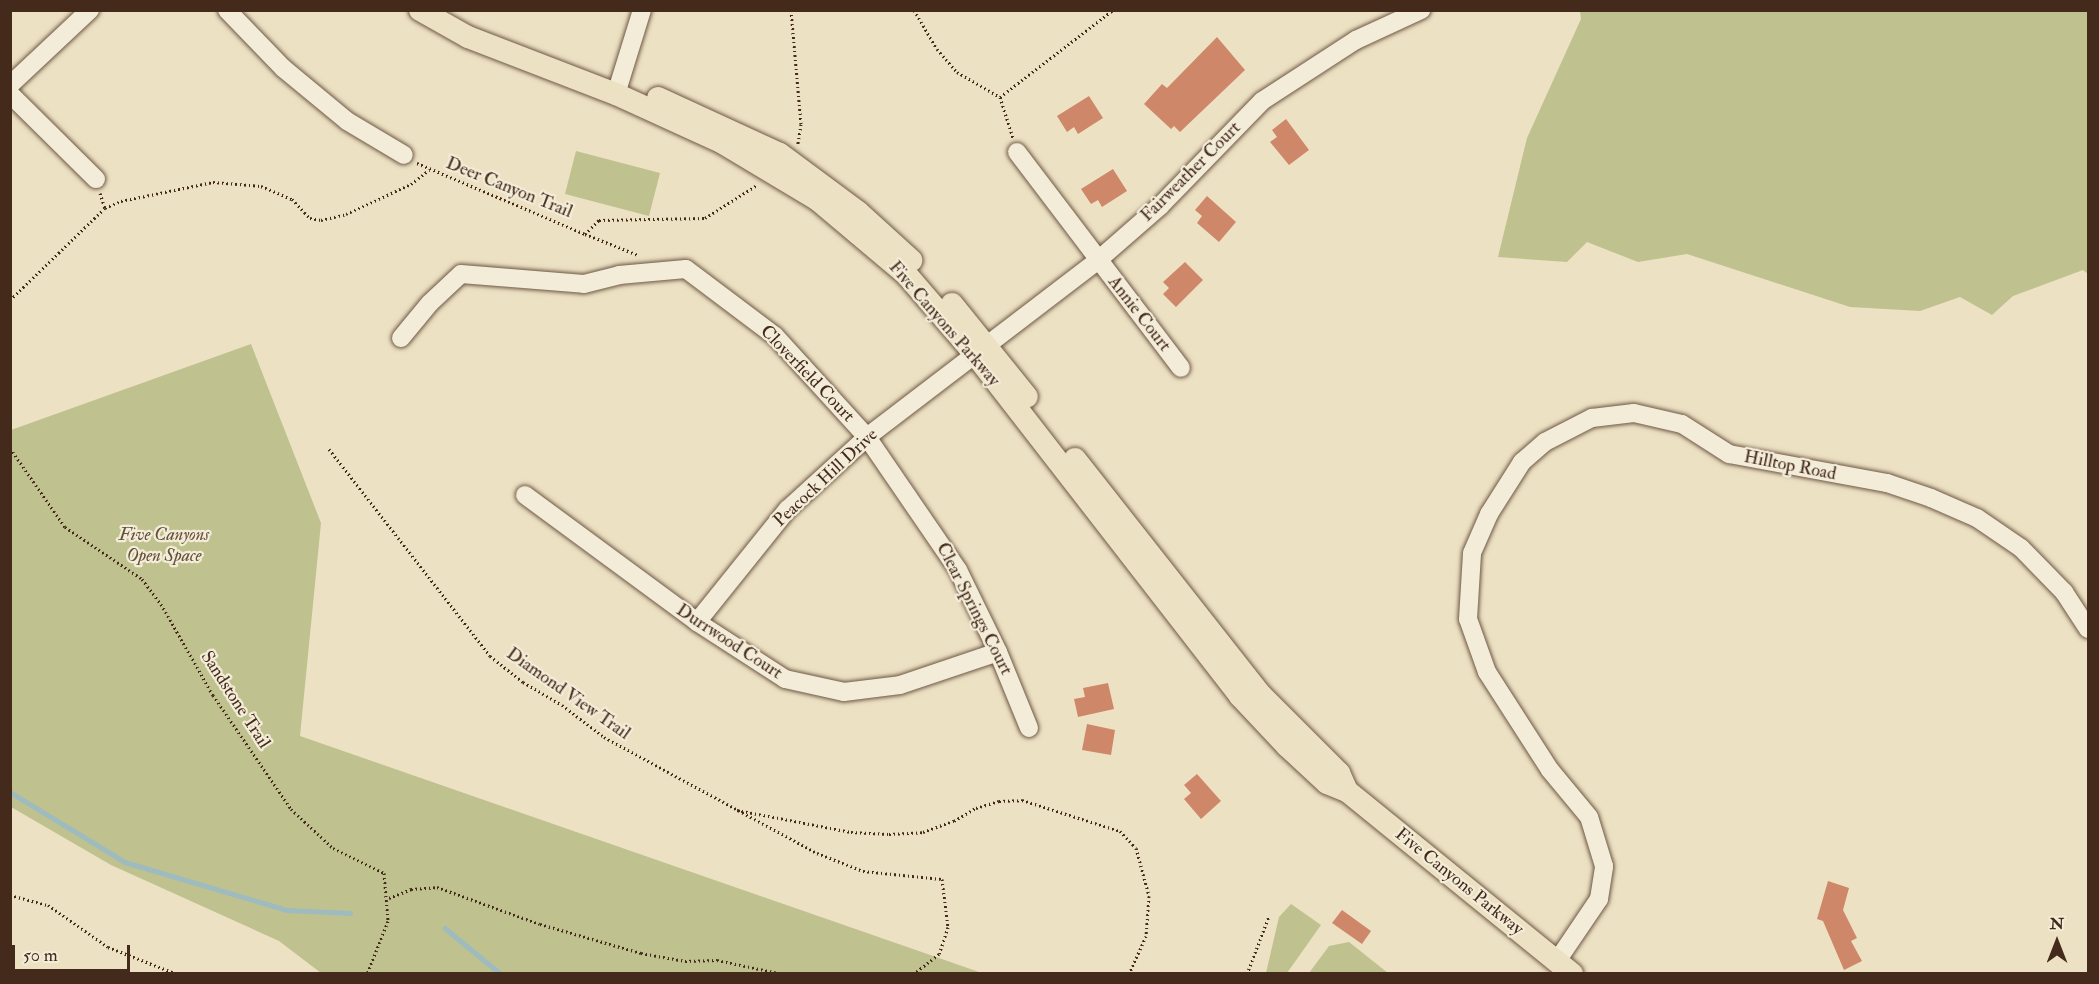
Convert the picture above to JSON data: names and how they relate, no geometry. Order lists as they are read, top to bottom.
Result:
{
  "streets": {
    "main road": ["Five Canyons Parkway"],
    "street": [
      "Fairweather Court",
      "Annie Court",
      "Cloverfield Court",
      "Hilltop Road",
      "Peacock Hill Drive",
      "Clear Springs Court",
      "Durrwood Court"
    ],
    "path": ["Deer Canyon Trail", "Diamond View Trail", "Sandstone Trail"]
  },
  "crossings": [
    ["Fairweather Court", "Annie Court"],
    ["Fairweather Court", "Five Canyons Parkway"],
    ["Fairweather Court", "Peacock Hill Drive"],
    ["Deer Canyon Trail", "Five Canyons Parkway"],
    ["Five Canyons Parkway", "Hilltop Road"],
    ["Five Canyons Parkway", "Peacock Hill Drive"],
    ["Cloverfield Court", "Peacock Hill Drive"],
    ["Cloverfield Court", "Clear Springs Court"],
    ["Peacock Hill Drive", "Clear Springs Court"],
    ["Peacock Hill Drive", "Durrwood Court"],
    ["Clear Springs Court", "Durrwood Court"]
  ],
  "parks": ["Five Canyons Open Space"],
  "scale_bar": "50 m",
  "north": "top"
}
